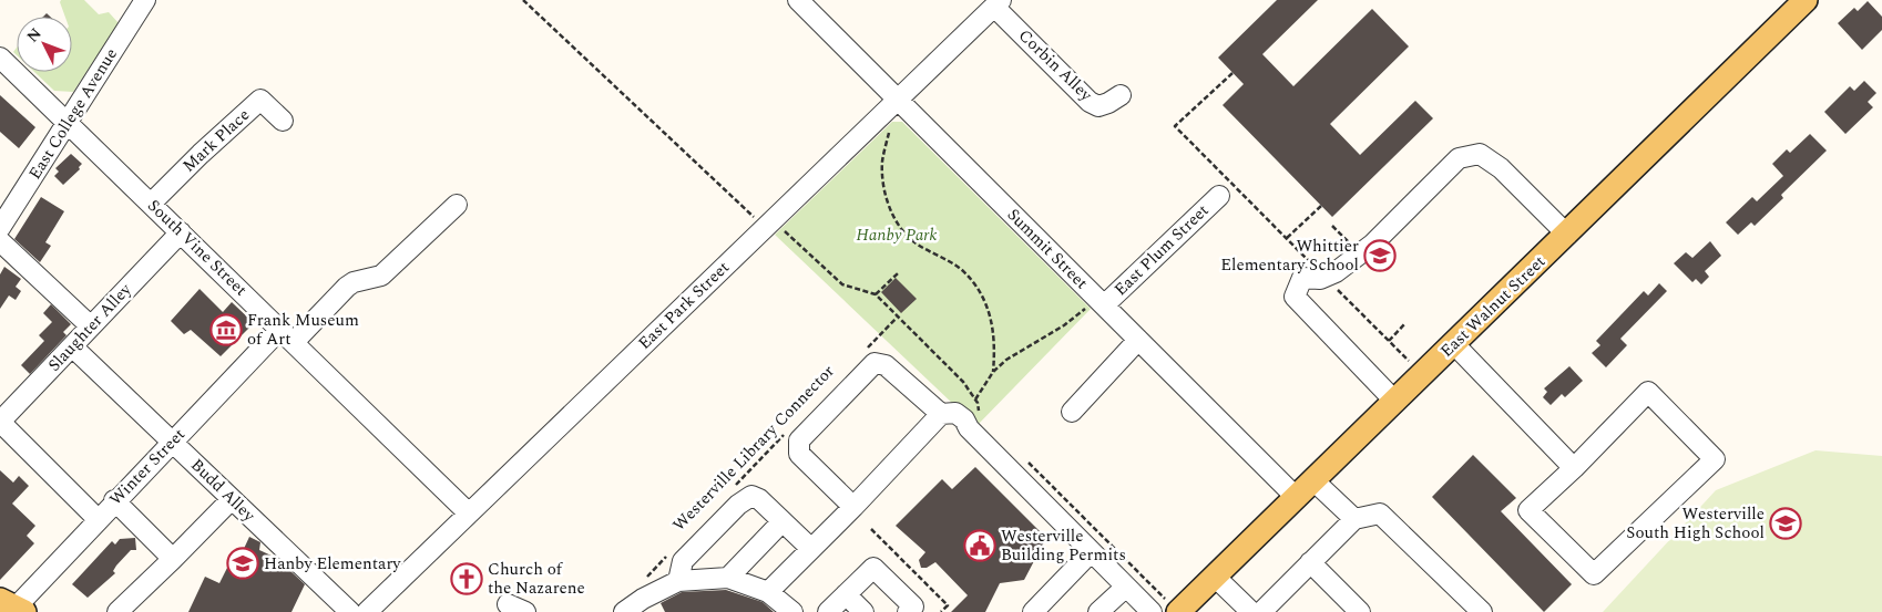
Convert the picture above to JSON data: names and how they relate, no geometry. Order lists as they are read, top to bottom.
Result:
{
  "streets": {
    "main road": ["East Walnut Street"],
    "street": [
      "Corbin Alley",
      "East College Avenue",
      "Mark Place",
      "South Vine Street",
      "Summit Street",
      "East Plum Street",
      "East Park Street",
      "Slaughter Alley",
      "Winter Street",
      "Budd Alley"
    ],
    "path": ["Westerville Library Connector"]
  },
  "crossings": [
    ["Corbin Alley", "East Park Street"],
    ["East College Avenue", "South Vine Street"],
    ["Mark Place", "South Vine Street"],
    ["South Vine Street", "East Park Street"],
    ["South Vine Street", "Slaughter Alley"],
    ["South Vine Street", "Winter Street"],
    ["Summit Street", "East Plum Street"],
    ["Summit Street", "East Park Street"],
    ["Summit Street", "East Walnut Street"],
    ["Slaughter Alley", "Budd Alley"],
    ["Winter Street", "Budd Alley"]
  ],
  "parks": ["Hanby Park"],
  "places": {
    "school or university": ["Whittier Elementary School", "Westerville South High School", "Hanby Elementary"],
    "museum": ["Frank Museum of Art"],
    "public building": ["Westerville Building Permits"],
    "church": ["Church of the Nazarene"]
  },
  "north": "top left"
}
